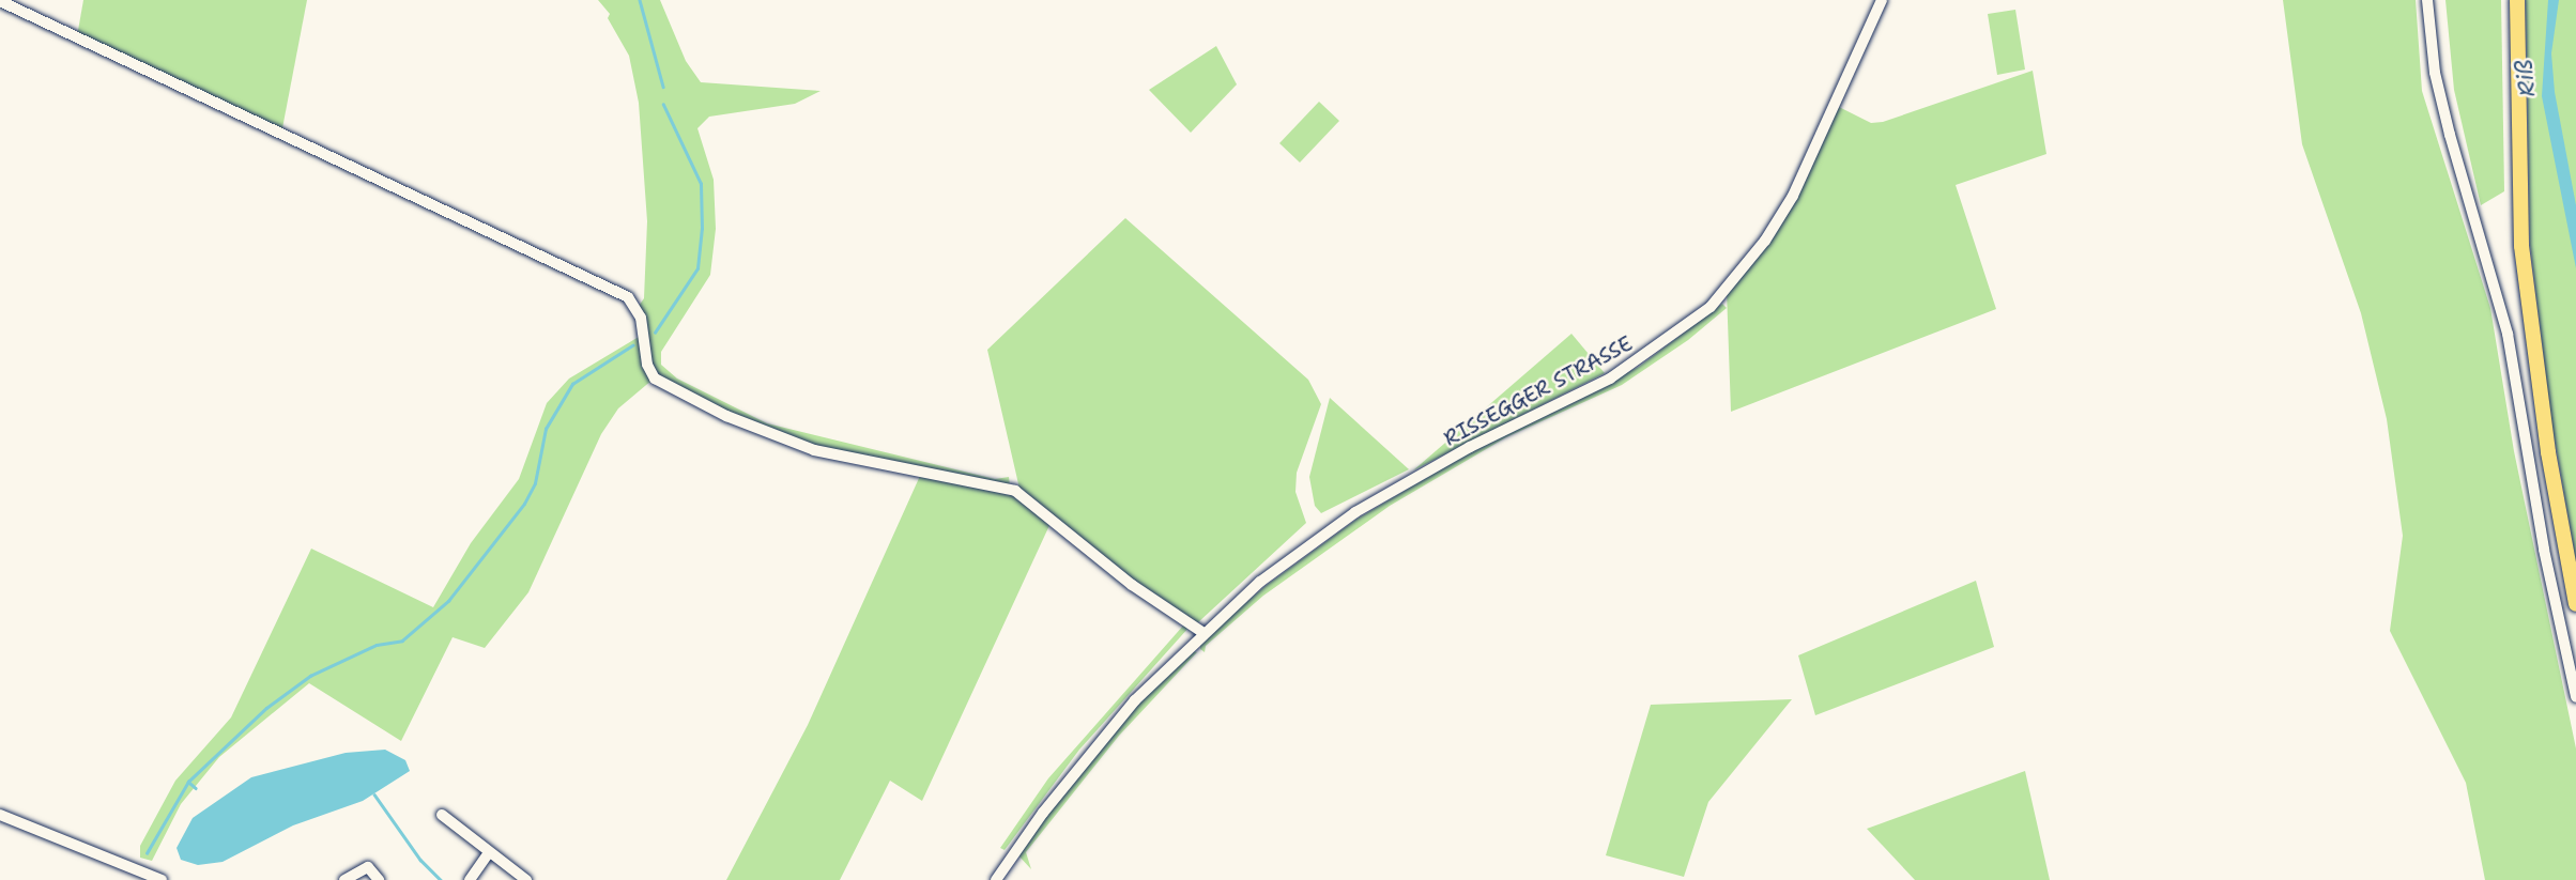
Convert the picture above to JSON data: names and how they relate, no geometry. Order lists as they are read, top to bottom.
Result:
{
  "streets": {
    "street": ["RISSEGGER STRASSE"]
  },
  "water": ["Riß"]
}
